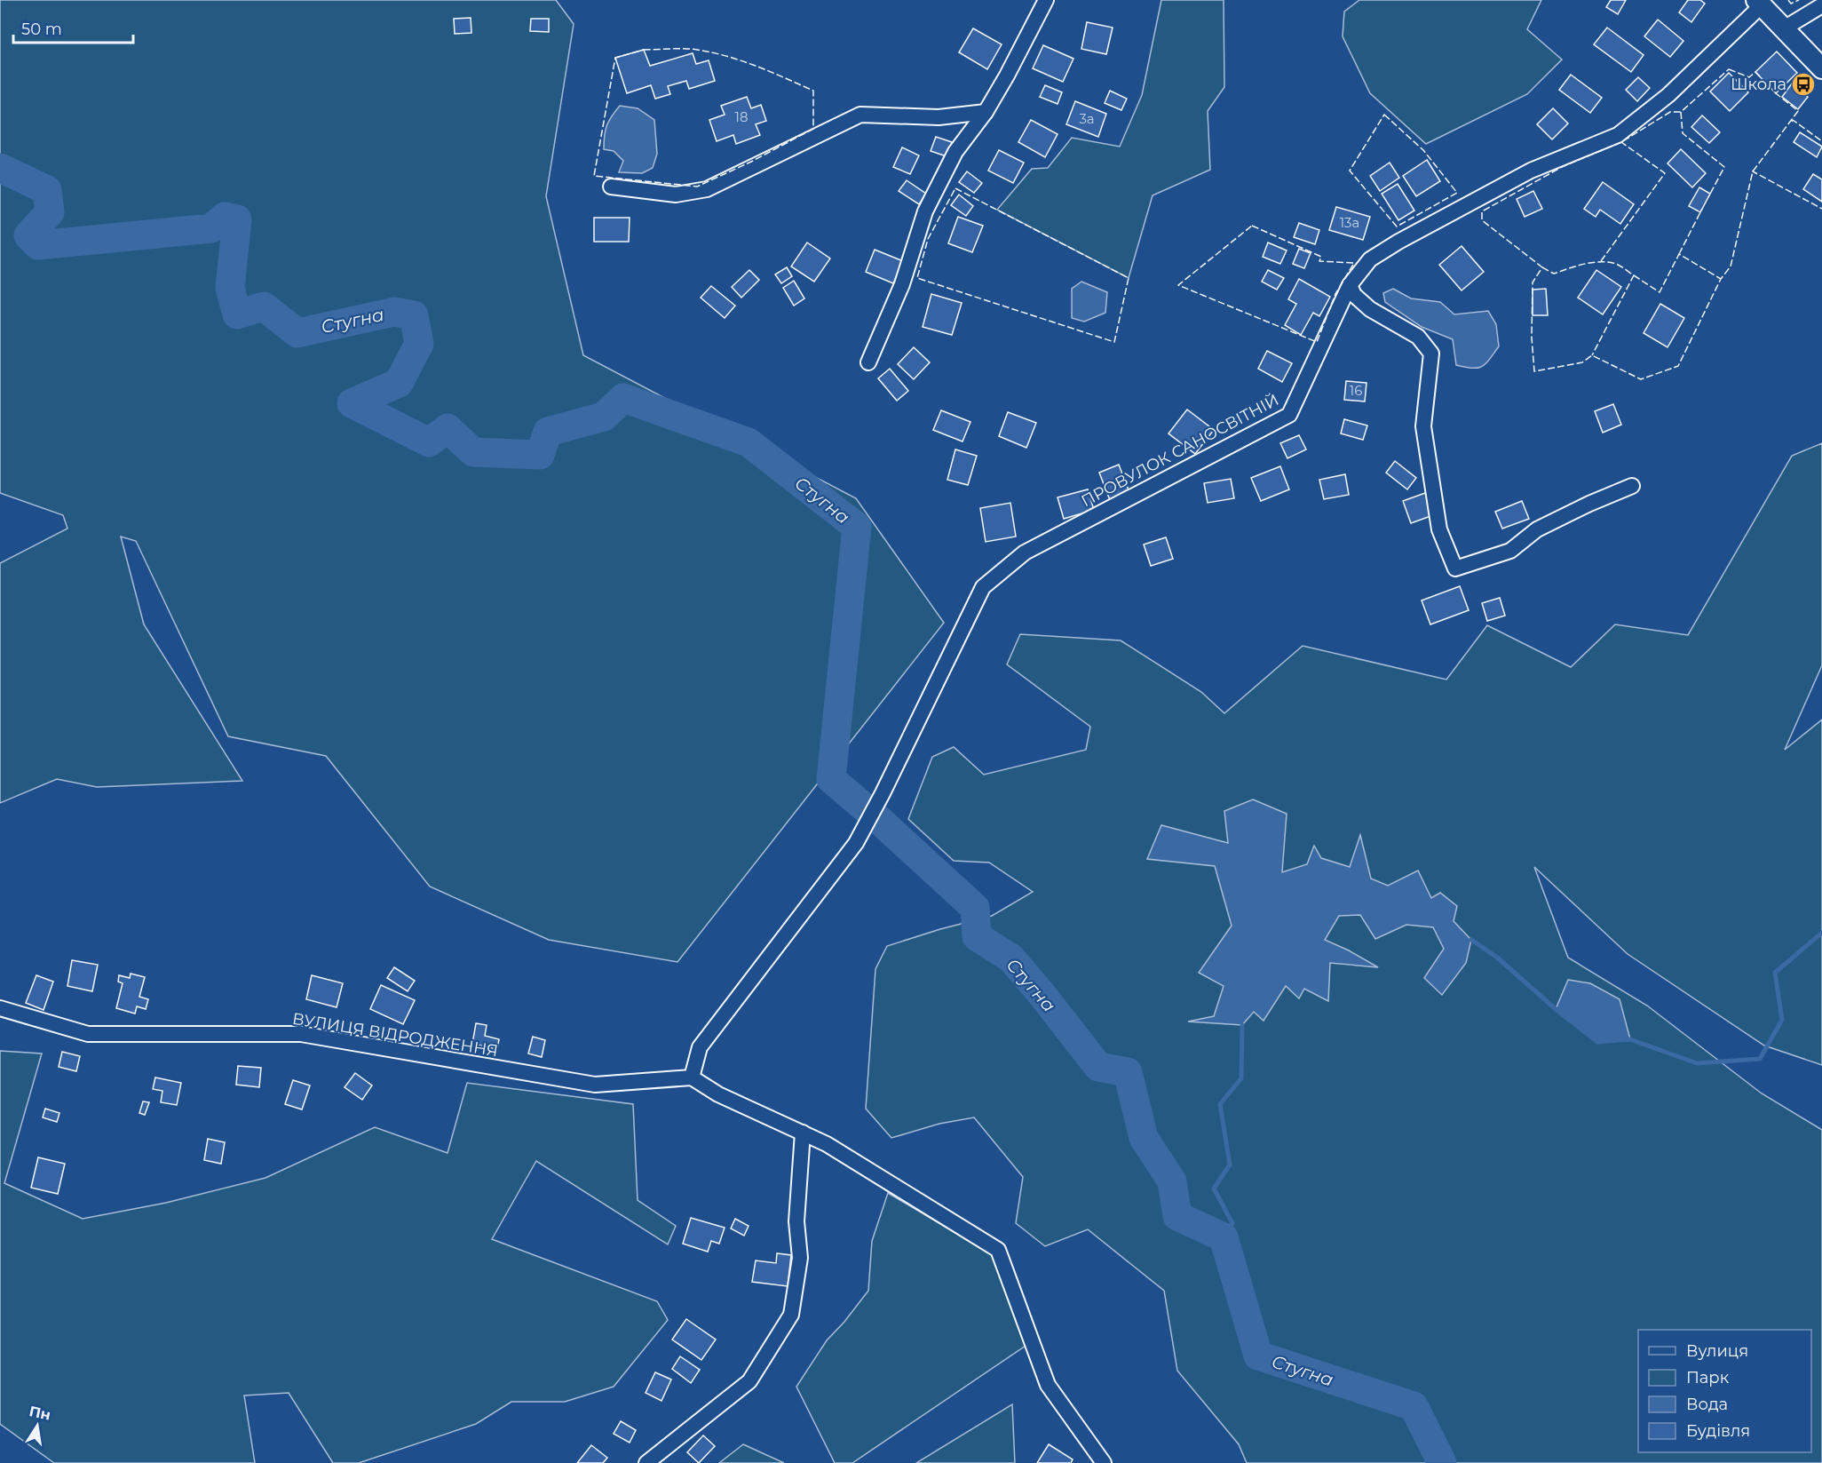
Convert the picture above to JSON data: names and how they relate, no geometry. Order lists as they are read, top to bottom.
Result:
{
  "streets": {
    "street": ["ПРОВУЛОК САНОСВІТНІЙ", "ВУЛИЦЯ ВІДРОДЖЕННЯ"]
  },
  "crossings": [
    ["ПРОВУЛОК САНОСВІТНІЙ", "ВУЛИЦЯ ВІДРОДЖЕННЯ"]
  ],
  "water": ["Стугна"],
  "places": {
    "bus stop": ["Школа"]
  },
  "house_numbers": [
    "18",
    "3а",
    "13а",
    "16"
  ],
  "legend": [
    "Вулиця",
    "Парк",
    "Вода",
    "Будівля"
  ],
  "scale_bar": "50 m",
  "north": "top"
}
